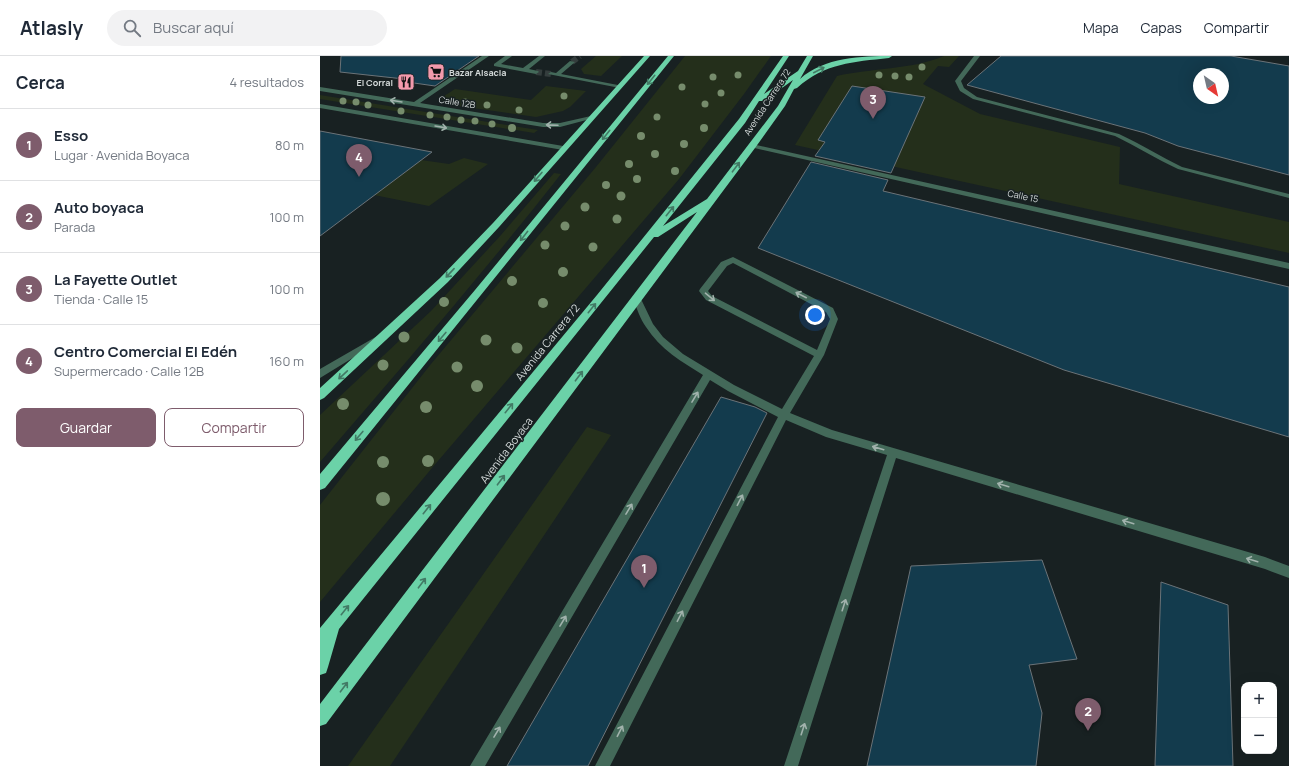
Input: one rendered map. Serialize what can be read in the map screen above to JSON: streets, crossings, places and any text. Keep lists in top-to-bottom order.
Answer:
{
  "streets": {
    "highway": ["Avenida Carrera 72", "Avenida Boyaca"],
    "street": ["Calle 12B", "Calle 15"]
  },
  "crossings": [
    ["Avenida Carrera 72", "Calle 15"],
    ["Avenida Carrera 72", "Avenida Boyaca"]
  ],
  "one_way": ["Avenida Boyaca"],
  "places": {
    "supermarket": ["Bazar Alsacia"],
    "restaurant": ["El Corral"]
  },
  "north": "bottom right",
  "page": {
    "header": "Atlasly",
    "search": "Buscar aquí",
    "nav": ["Mapa", "Capas", "Compartir"],
    "heading": ["Cerca", "4 resultados"],
    "pins": [
      "3",
      "4",
      "1",
      "2"
    ],
    "list": [
      {
        "mark": "1",
        "name": "Esso",
        "note": "Lugar · Avenida Boyaca",
        "value": "80 m"
      },
      {
        "mark": "2",
        "name": "Auto boyaca",
        "note": "Parada",
        "value": "100 m"
      },
      {
        "mark": "3",
        "name": "La Fayette Outlet",
        "note": "Tienda · Calle 15",
        "value": "100 m"
      },
      {
        "mark": "4",
        "name": "Centro Comercial El Edén",
        "note": "Supermercado · Calle 12B",
        "value": "160 m"
      }
    ],
    "buttons": ["Guardar", "Compartir"],
    "map_buttons": ["+", "−"]
  }
}
